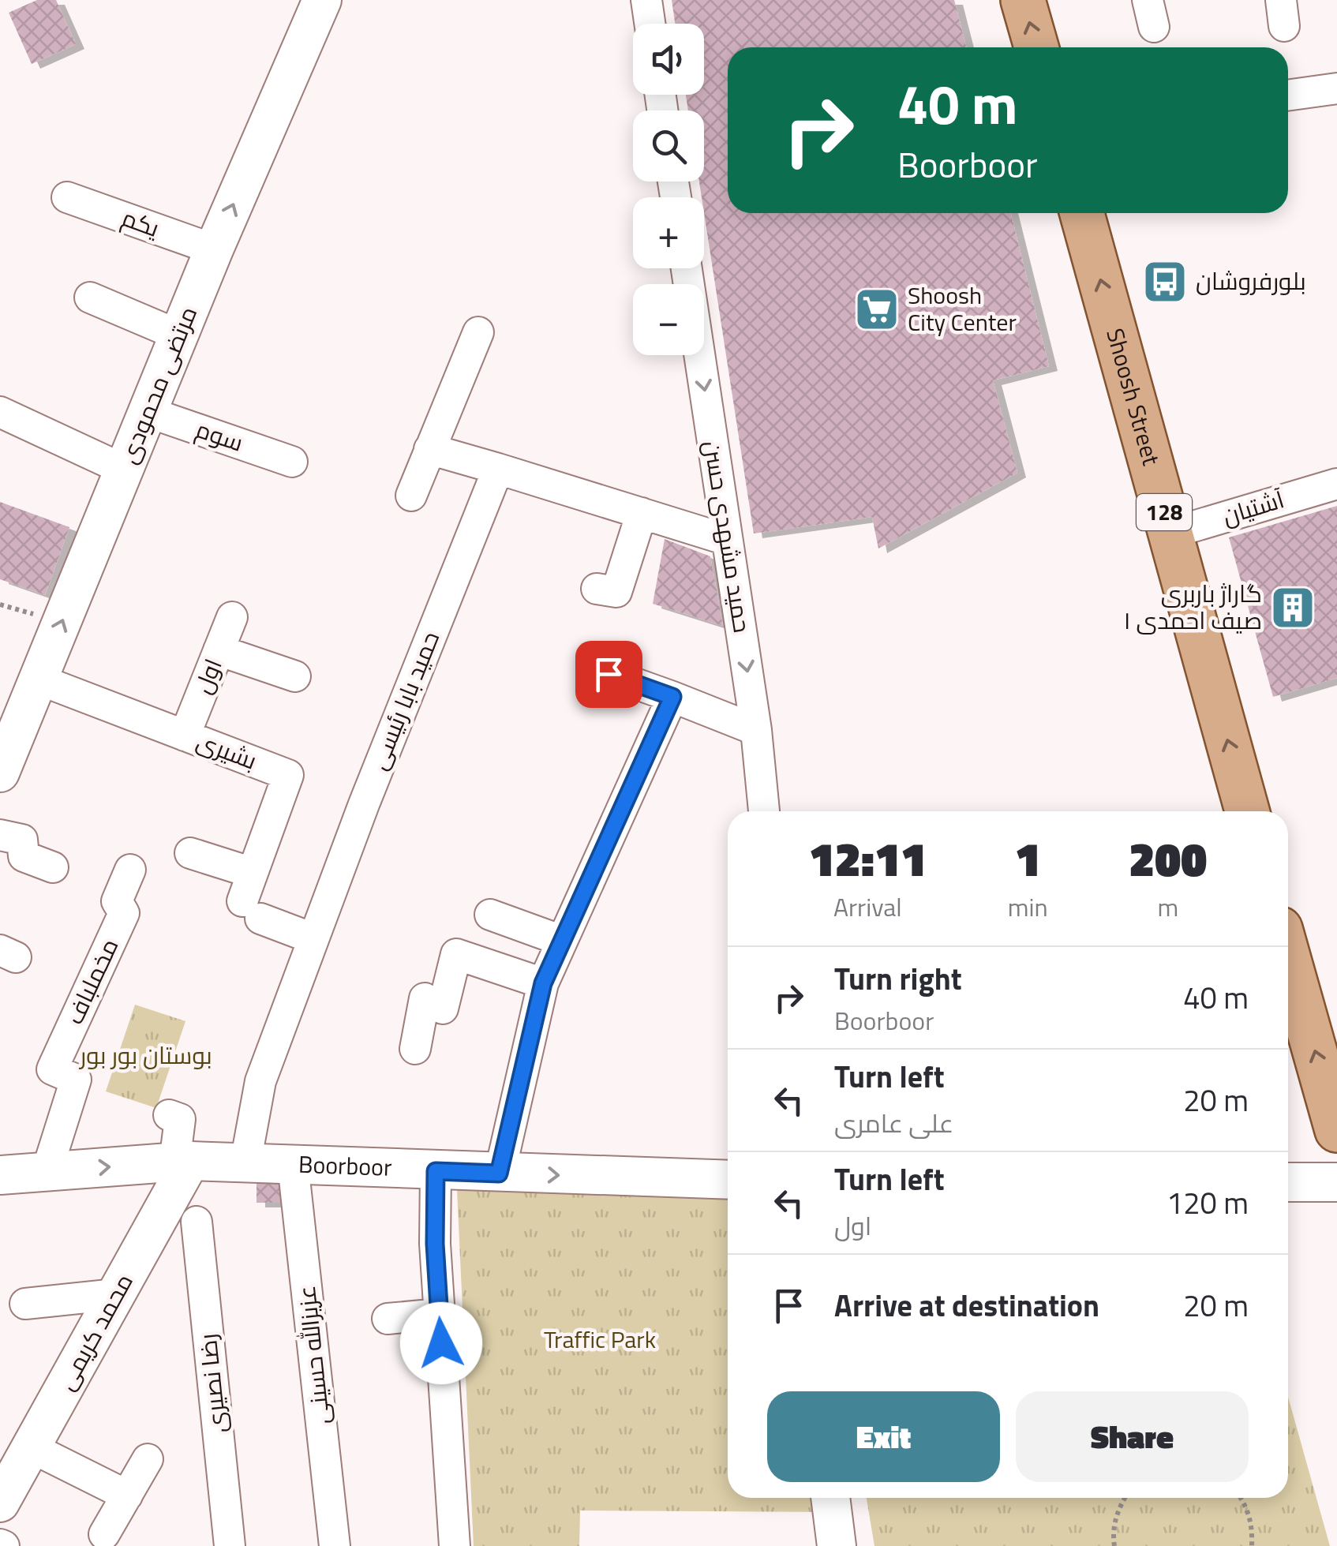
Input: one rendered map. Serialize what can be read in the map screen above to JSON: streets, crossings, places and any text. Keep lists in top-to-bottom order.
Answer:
{
  "streets": {
    "main road": ["Shoosh Street", "128"],
    "street": [
      "یکم",
      "مرتضی محمودی",
      "سوم",
      "آشتیان",
      "حمید مشهدی حسن",
      "اول",
      "حمید بابا رئیسی",
      "بشیری",
      "مخملباف",
      "Boorboor",
      "محمد کریمی",
      "عزیزالله حسینی",
      "رضا نصیری"
    ]
  },
  "crossings": [
    ["یکم", "مرتضی محمودی"],
    ["مرتضی محمودی", "سوم"],
    ["مرتضی محمودی", "بشیری"],
    ["Shoosh Street", "آشتیان"],
    ["اول", "بشیری"],
    ["حمید بابا رئیسی", "بشیری"],
    ["حمید بابا رئیسی", "Boorboor"],
    ["مخملباف", "Boorboor"],
    ["Boorboor", "محمد کریمی"],
    ["Boorboor", "عزیزالله حسینی"]
  ],
  "one_way": ["مرتضی محمودی", "Shoosh Street", "حمید مشهدی حسن"],
  "parks": ["بوستان بور بور", "Traffic Park"],
  "places": {
    "bus stop": ["بلورفروشان"],
    "supermarket": ["Shoosh City Center"],
    "building": ["گاراژ باربری صیف احمدی ۱"]
  },
  "page": {
    "map_buttons": ["+", "−"],
    "turn": ["40 m", "Boorboor"],
    "eta": [
      "12:11",
      "Arrival",
      "1",
      "min",
      "200",
      "m"
    ],
    "list": [
      {
        "name": "Turn right",
        "note": "Boorboor",
        "value": "40 m"
      },
      {
        "name": "Turn left",
        "note": "علی عامری",
        "value": "20 m"
      },
      {
        "name": "Turn left",
        "note": "اول",
        "value": "120 m"
      },
      {
        "name": "Arrive at destination",
        "value": "20 m"
      }
    ],
    "buttons": ["Exit", "Share"]
  }
}
